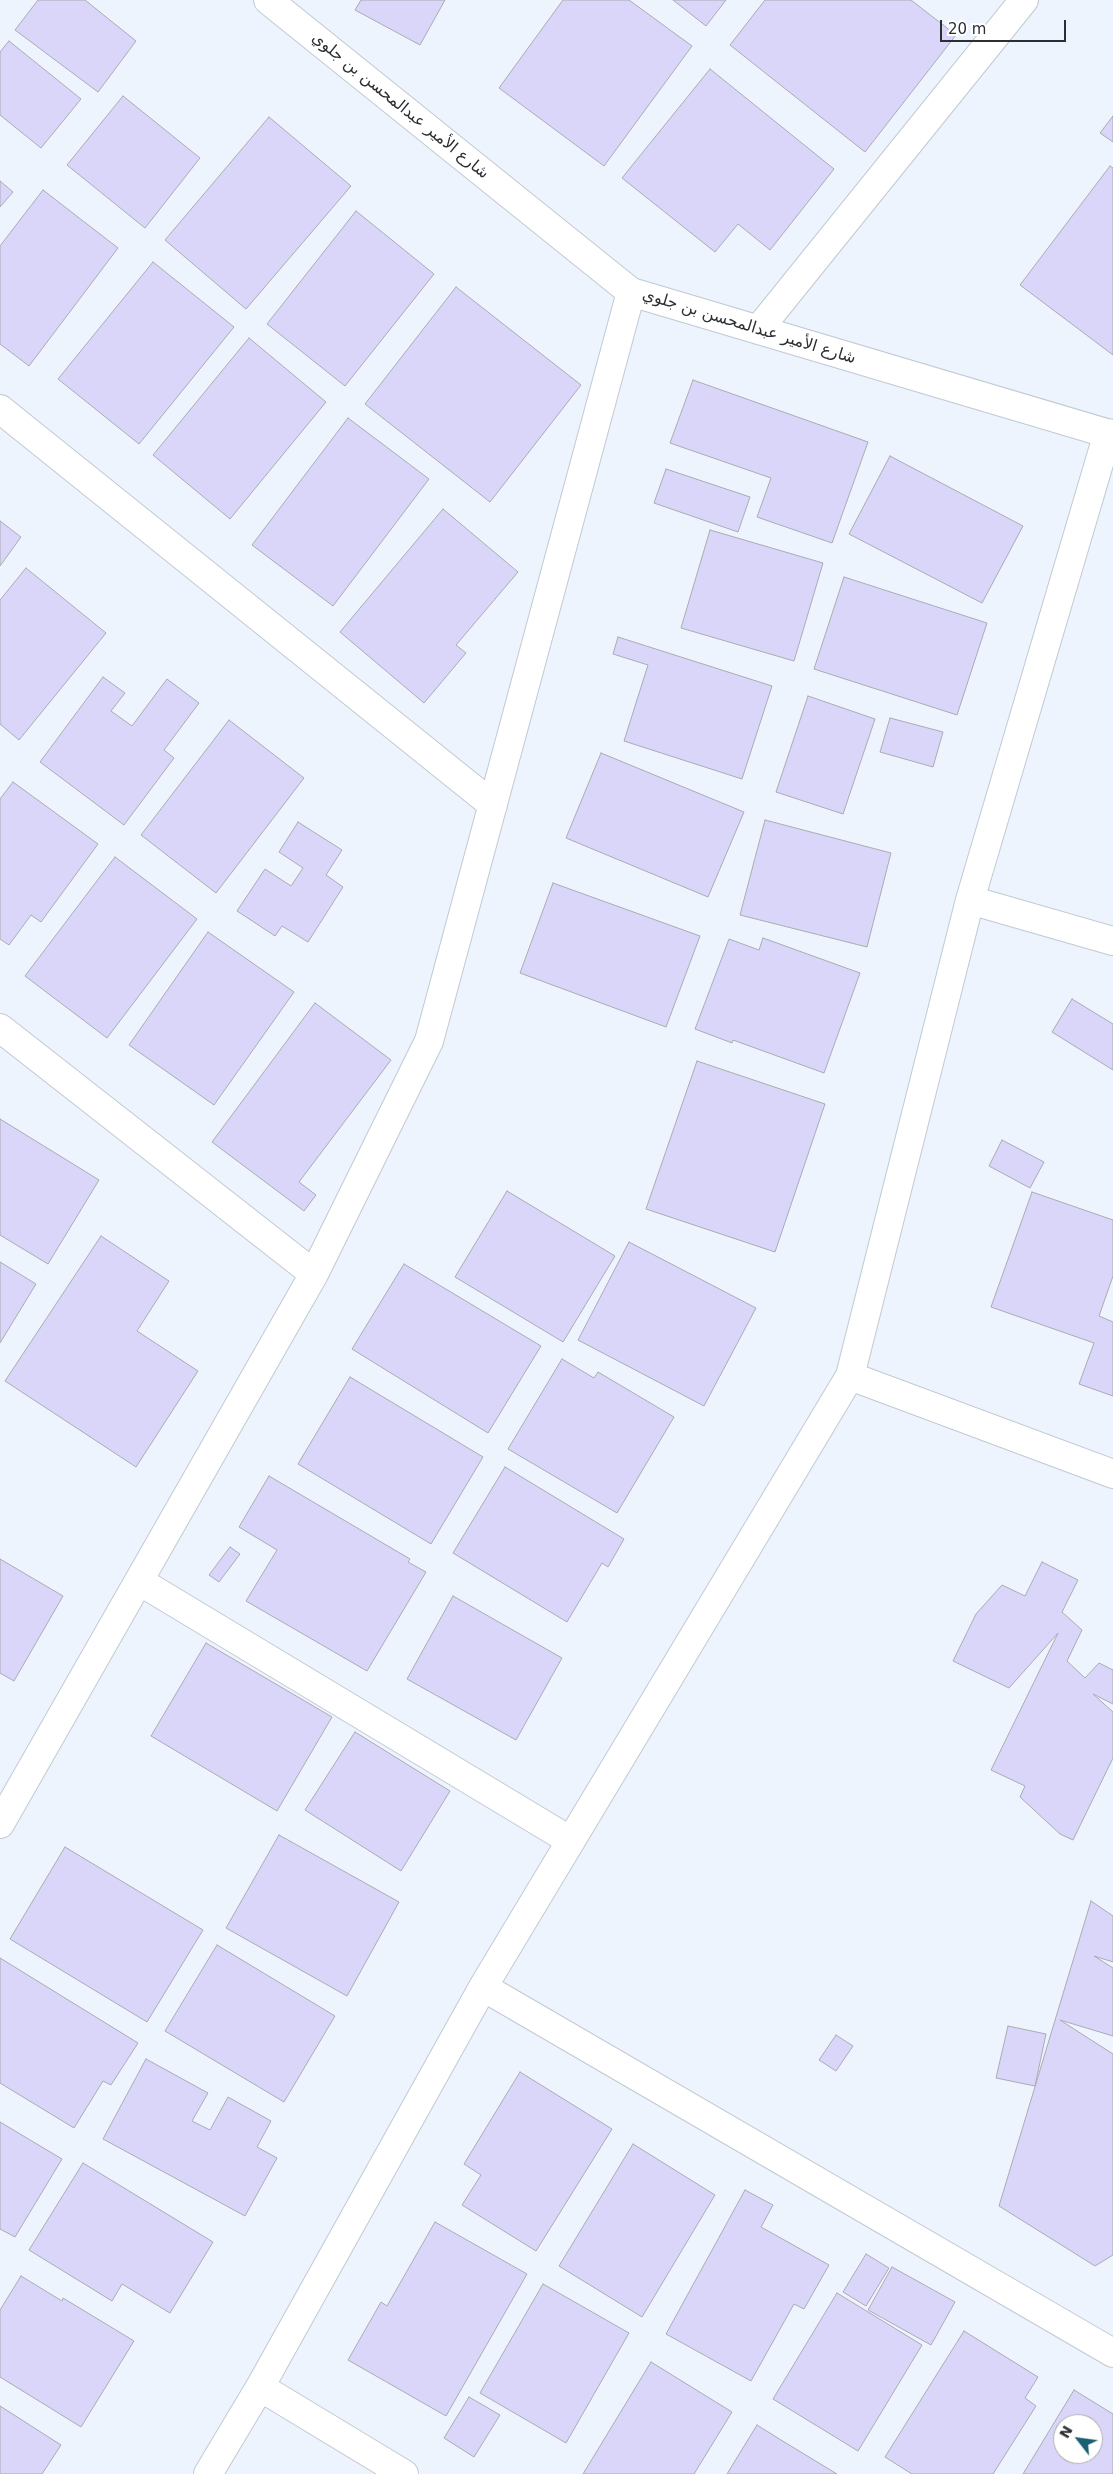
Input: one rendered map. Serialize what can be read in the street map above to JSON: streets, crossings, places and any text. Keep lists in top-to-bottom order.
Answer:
{
  "streets": {
    "street": ["شارع الأمير عبدالمحسن بن جلوي"]
  },
  "scale_bar": "20 m",
  "north": "top left"
}
